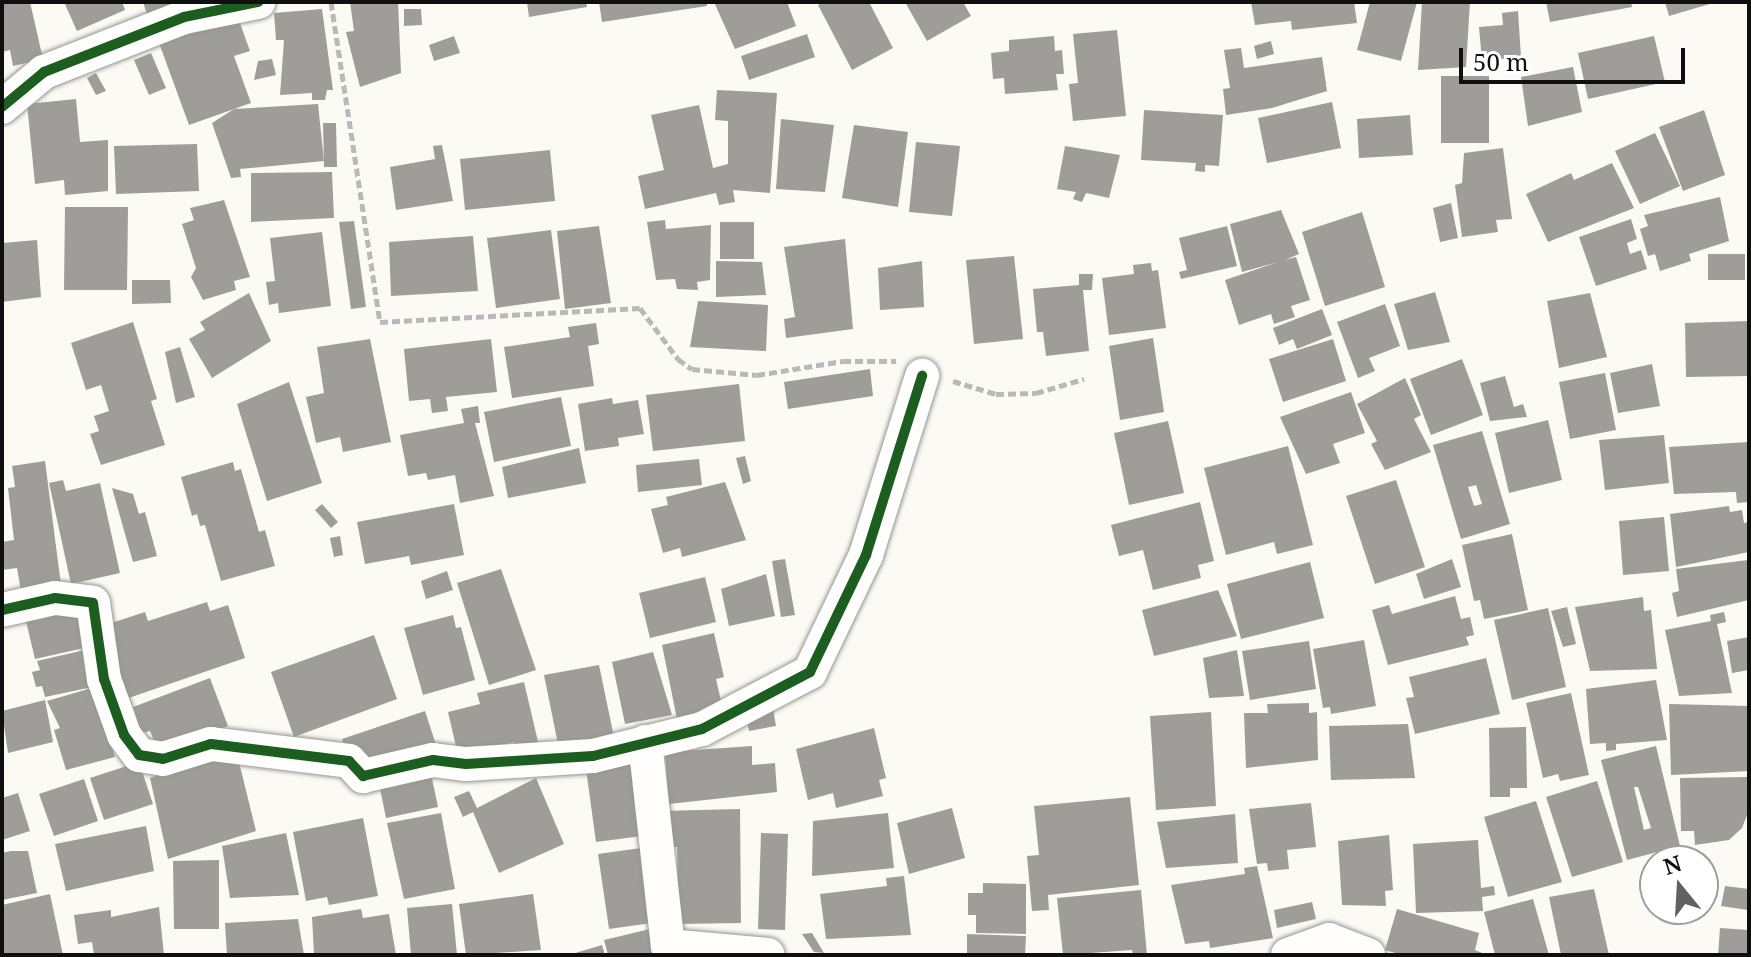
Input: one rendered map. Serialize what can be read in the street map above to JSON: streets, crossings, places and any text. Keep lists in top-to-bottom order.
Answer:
{
  "scale_bar": "50 m",
  "north": "top"
}
